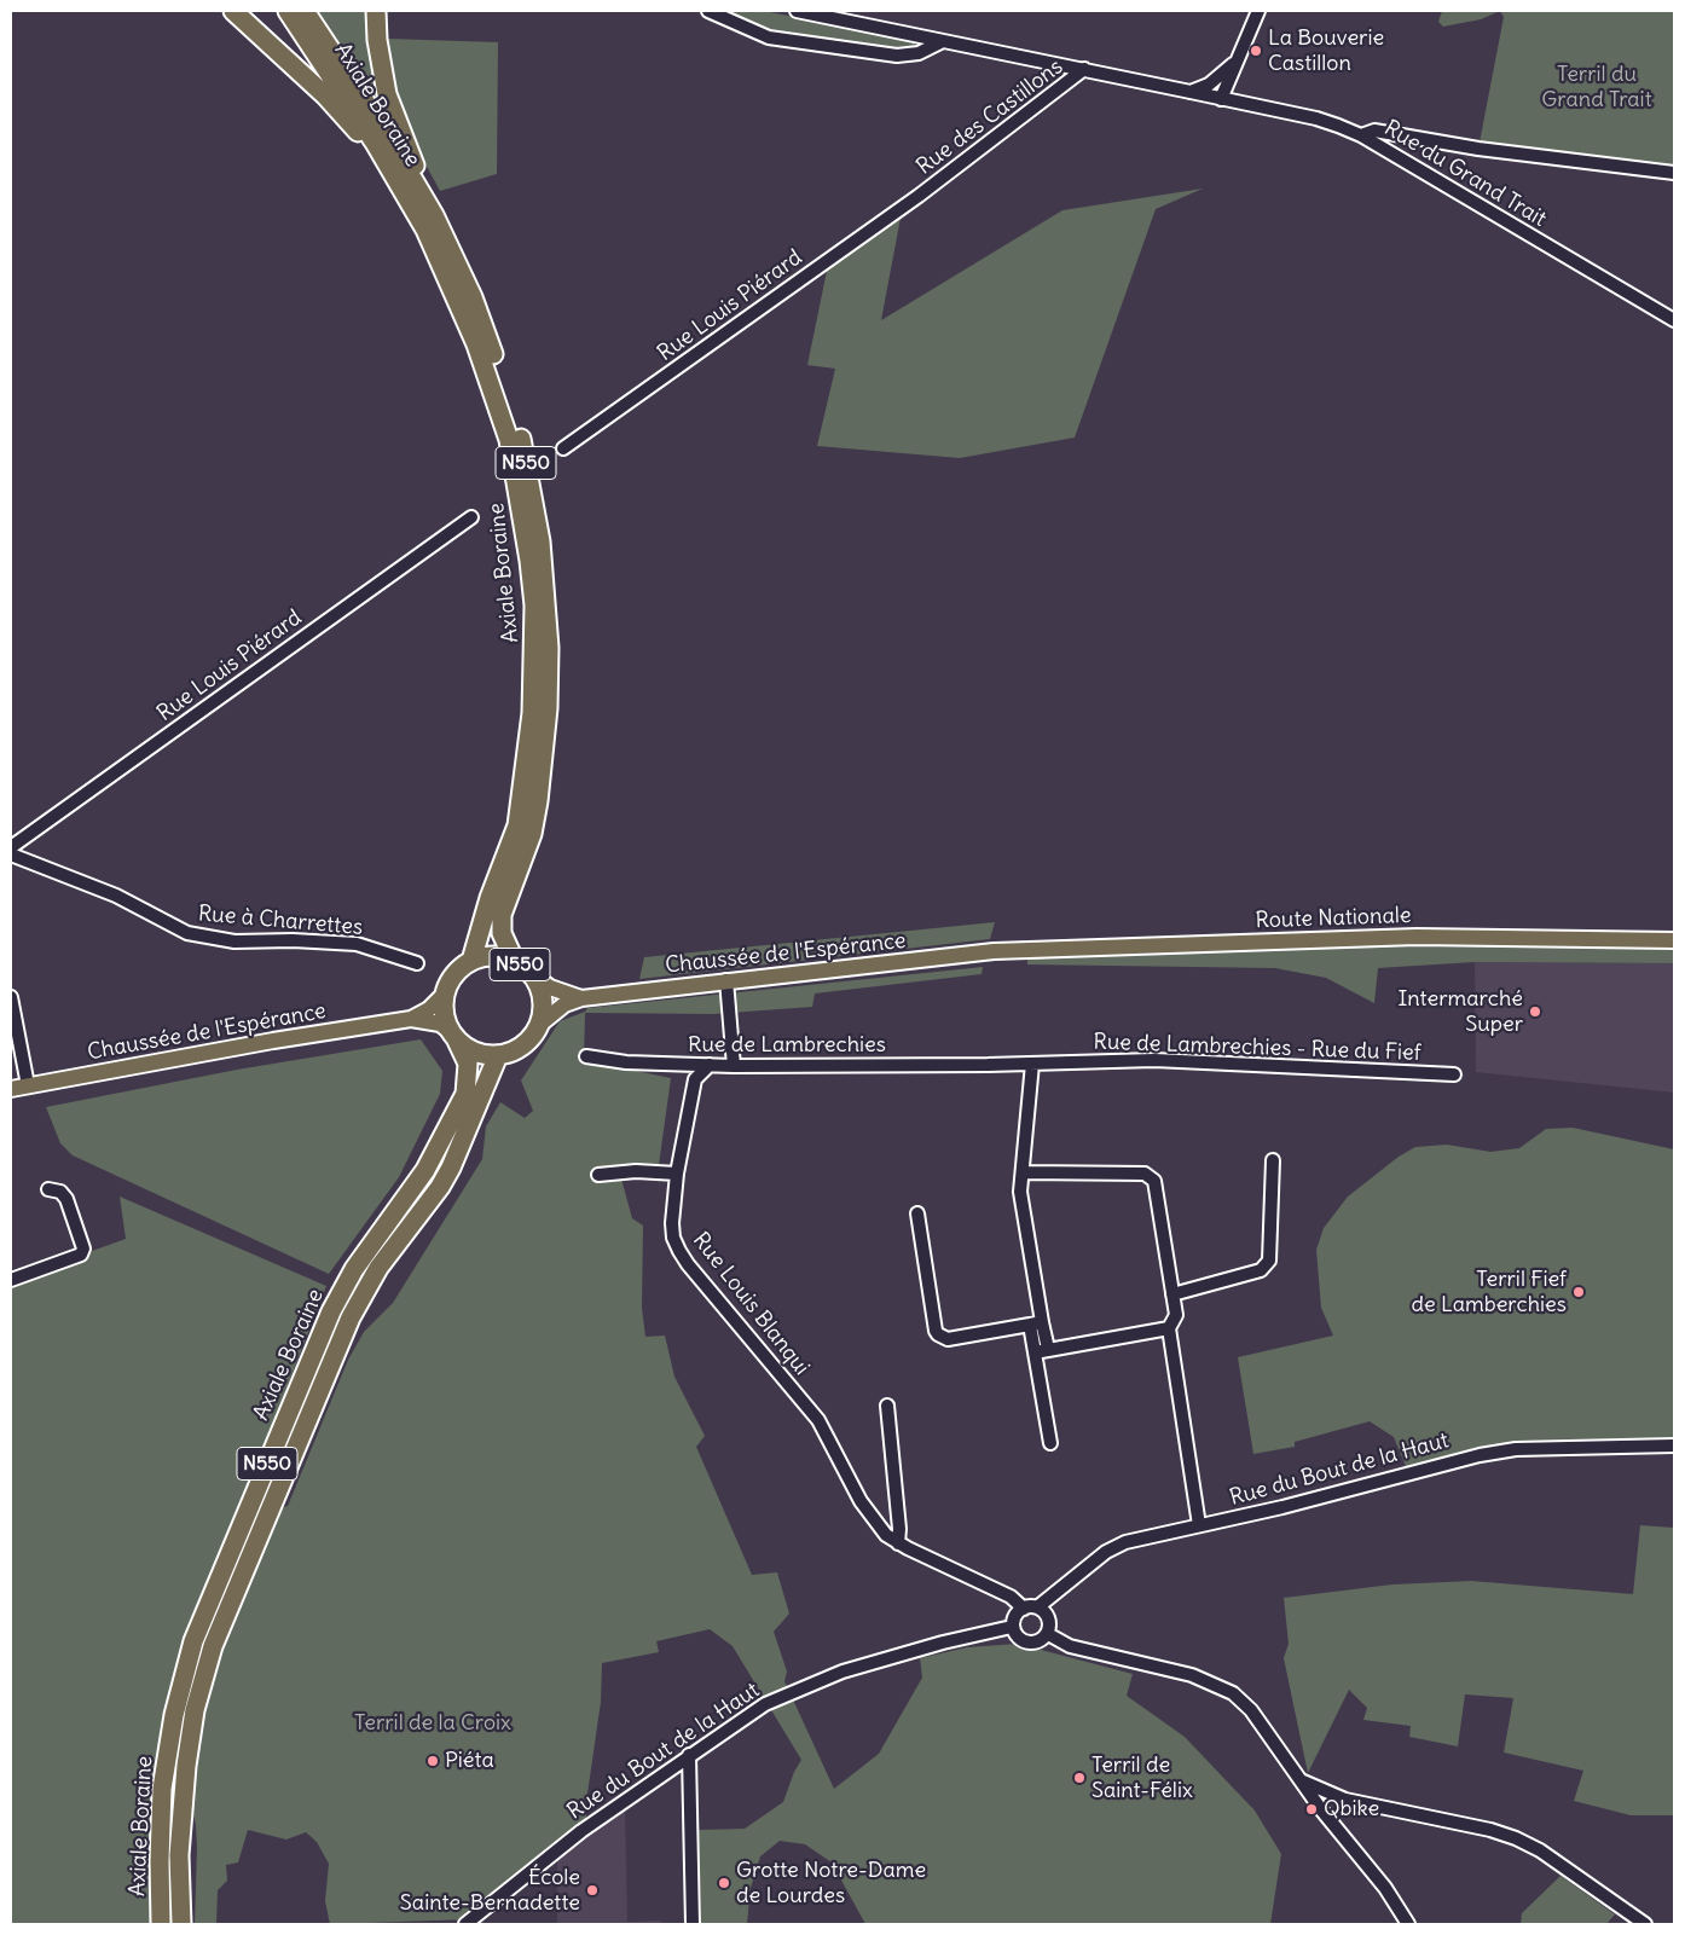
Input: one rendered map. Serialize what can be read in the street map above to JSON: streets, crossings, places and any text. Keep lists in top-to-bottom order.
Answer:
{
  "streets": {
    "highway": ["Axiale Boraine", "N550"],
    "main road": ["Route Nationale", "Chaussée de l'Espérance"],
    "street": [
      "Rue des Castillons",
      "Rue du Grand Trait",
      "Rue Louis Piérard",
      "Rue à Charrettes",
      "Rue de Lambrechies",
      "Rue de Lambrechies - Rue du Fief",
      "Rue Louis Blanqui",
      "Rue du Bout de la Haut"
    ]
  },
  "crossings": [
    ["Axiale Boraine", "N550"],
    ["Rue des Castillons", "Rue du Grand Trait"],
    ["Rue des Castillons", "Rue Louis Piérard"],
    ["Route Nationale", "Chaussée de l'Espérance"],
    ["Rue de Lambrechies", "Rue de Lambrechies - Rue du Fief"],
    ["Rue de Lambrechies", "Rue Louis Blanqui"],
    ["Rue Louis Blanqui", "Rue du Bout de la Haut"]
  ],
  "parks": ["Terril du Grand Trait", "Terril de la Croix"],
  "places": [
    "La Bouverie Castillon",
    "Intermarché Super",
    "Terril Fief de Lamberchies",
    "Piéta",
    "Terril de Saint-Félix",
    "Qbike",
    "Grotte Notre-Dame de Lourdes",
    "École Sainte-Bernadette"
  ]
}
